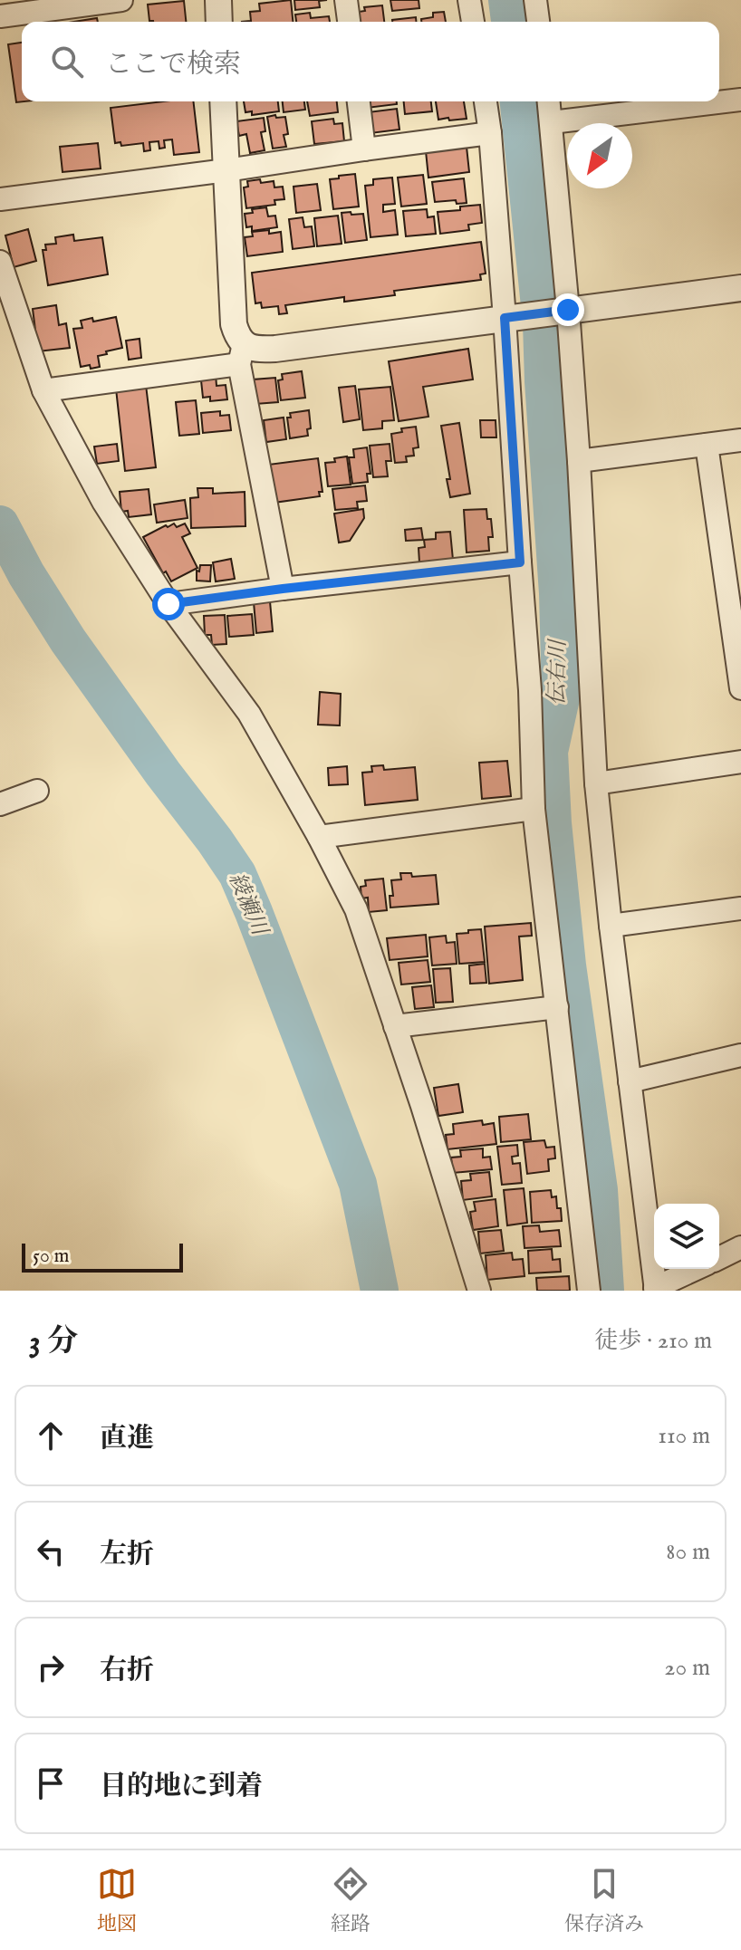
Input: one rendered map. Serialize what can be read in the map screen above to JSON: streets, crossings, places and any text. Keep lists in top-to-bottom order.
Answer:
{
  "water": ["伝右川", "綾瀬川"],
  "scale_bar": "50 m",
  "north": "bottom left",
  "page": {
    "search": "ここで検索",
    "scale": "50 m",
    "heading": ["3 分", "徒歩 · 210 m"],
    "list": [
      ["直進", "110 m"],
      ["左折", "80 m"],
      ["右折", "20 m"],
      "目的地に到着"
    ],
    "nav": ["地図", "経路", "保存済み"]
  }
}
